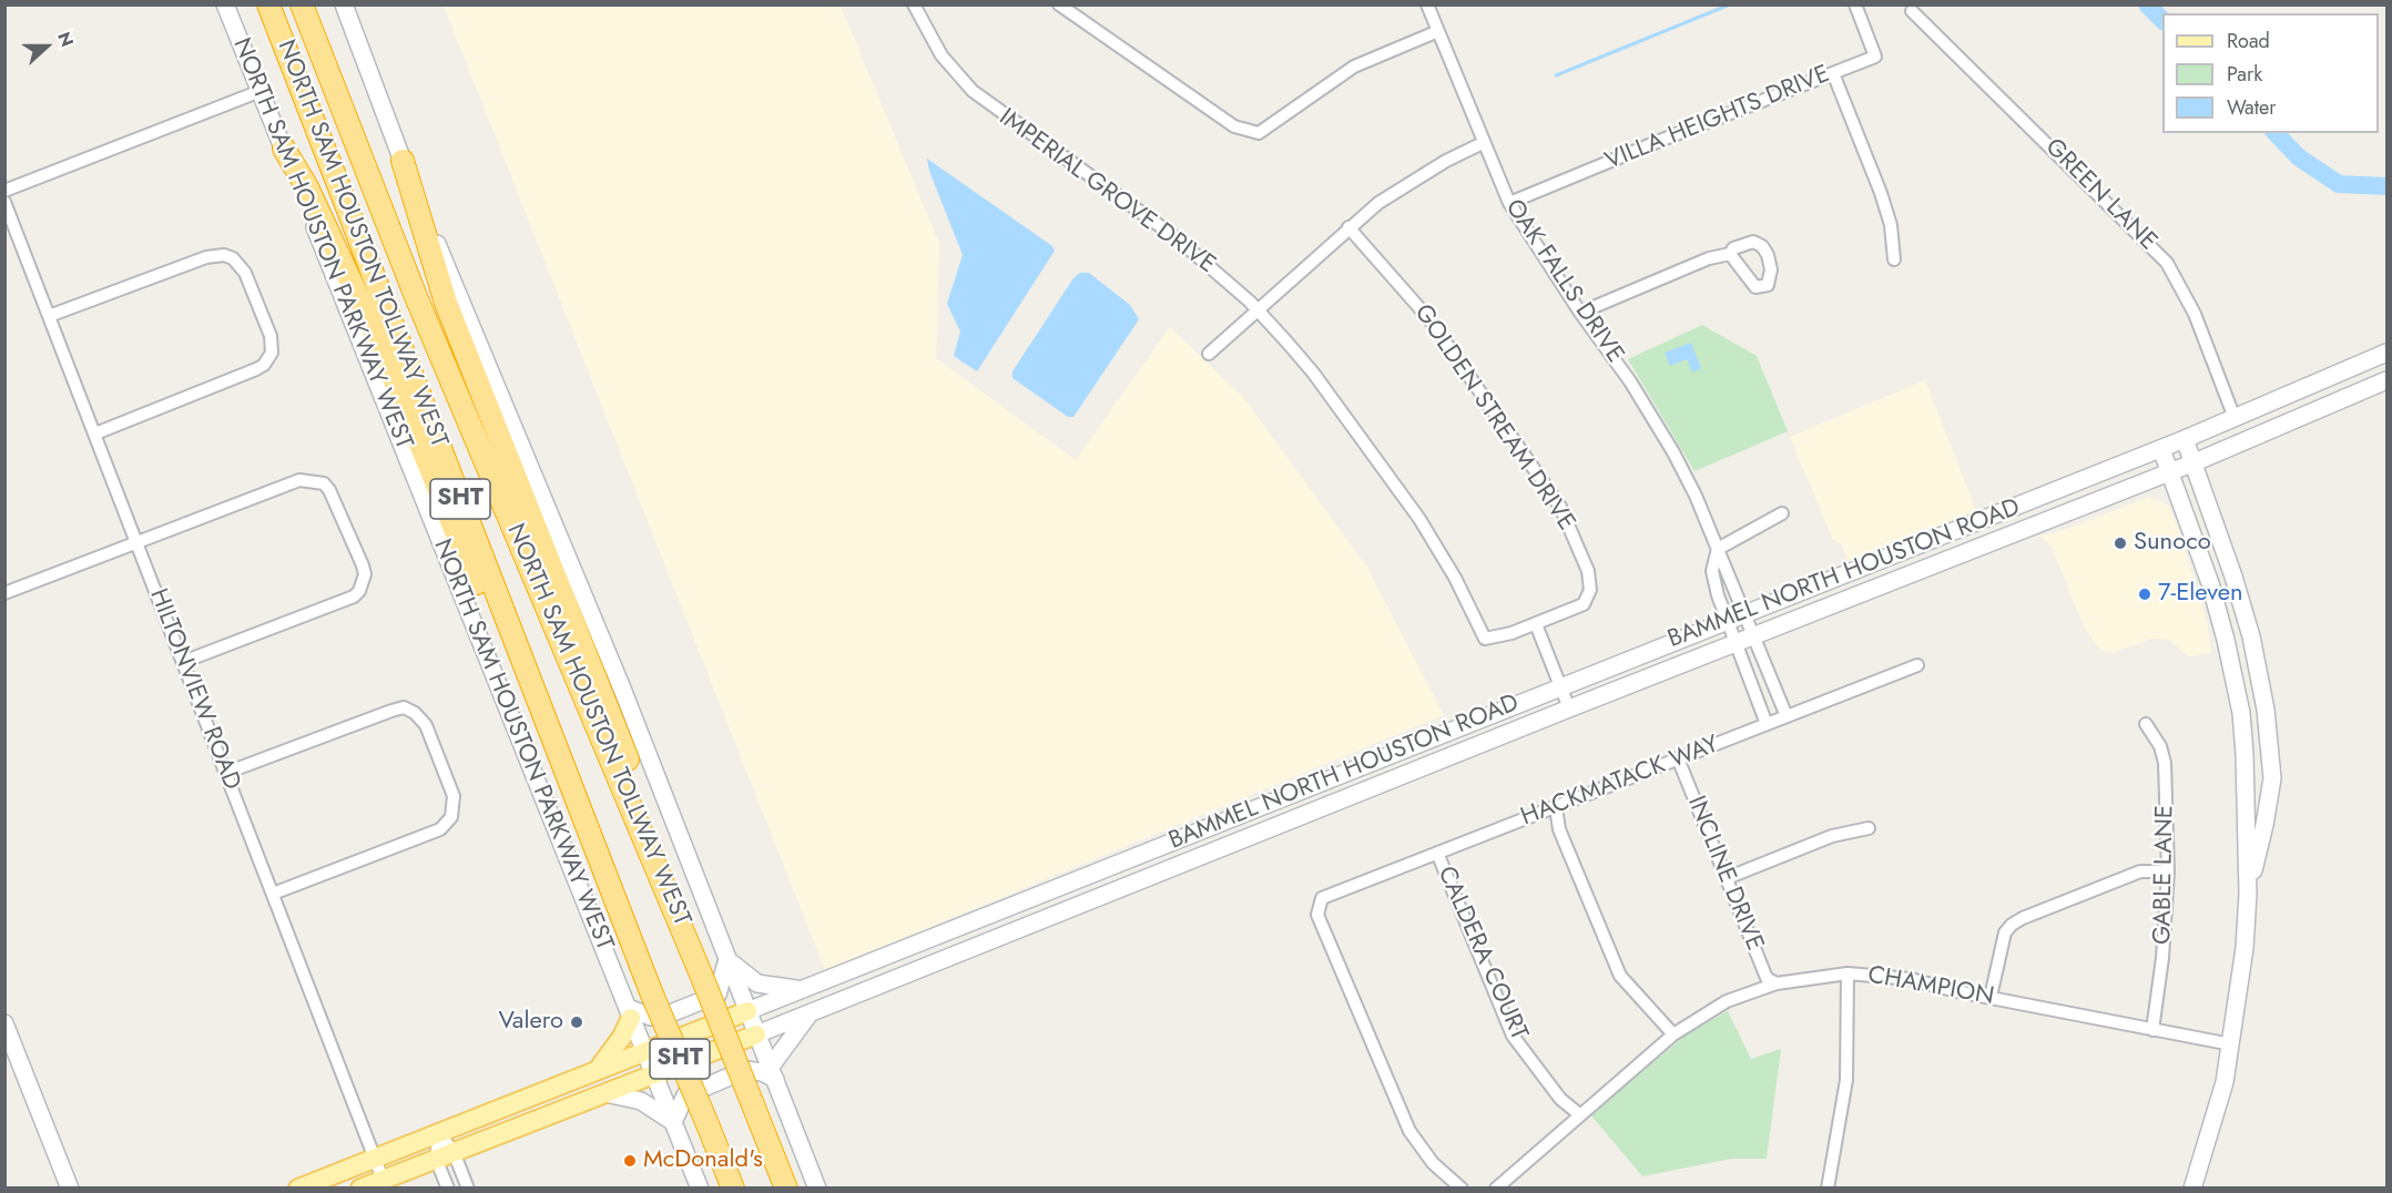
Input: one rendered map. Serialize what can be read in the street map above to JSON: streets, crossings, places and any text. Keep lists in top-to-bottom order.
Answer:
{
  "streets": {
    "highway": ["NORTH SAM HOUSTON TOLLWAY WEST", "SHT"],
    "main road": ["NORTH SAM HOUSTON PARKWAY WEST", "BAMMEL NORTH HOUSTON ROAD"],
    "street": [
      "VILLA HEIGHTS DRIVE",
      "IMPERIAL GROVE DRIVE",
      "GREEN LANE",
      "OAK FALLS DRIVE",
      "GOLDEN STREAM DRIVE",
      "HILTONVIEW ROAD",
      "HACKMATACK WAY",
      "INCLINE DRIVE",
      "GABLE LANE",
      "CALDERA COURT",
      "CHAMPION"
    ]
  },
  "crossings": [
    ["VILLA HEIGHTS DRIVE", "OAK FALLS DRIVE"],
    ["IMPERIAL GROVE DRIVE", "GOLDEN STREAM DRIVE"],
    ["GREEN LANE", "BAMMEL NORTH HOUSTON ROAD"],
    ["NORTH SAM HOUSTON PARKWAY WEST", "BAMMEL NORTH HOUSTON ROAD"],
    ["OAK FALLS DRIVE", "BAMMEL NORTH HOUSTON ROAD"],
    ["OAK FALLS DRIVE", "HACKMATACK WAY"],
    ["BAMMEL NORTH HOUSTON ROAD", "HILTONVIEW ROAD"],
    ["HACKMATACK WAY", "INCLINE DRIVE"],
    ["HACKMATACK WAY", "CALDERA COURT"],
    ["INCLINE DRIVE", "CHAMPION"],
    ["GABLE LANE", "CHAMPION"],
    ["CALDERA COURT", "CHAMPION"]
  ],
  "places": [
    "Sunoco",
    "7-Eleven",
    "Valero",
    "McDonald's"
  ],
  "legend": ["Road", "Park", "Water"],
  "north": "right"
}
